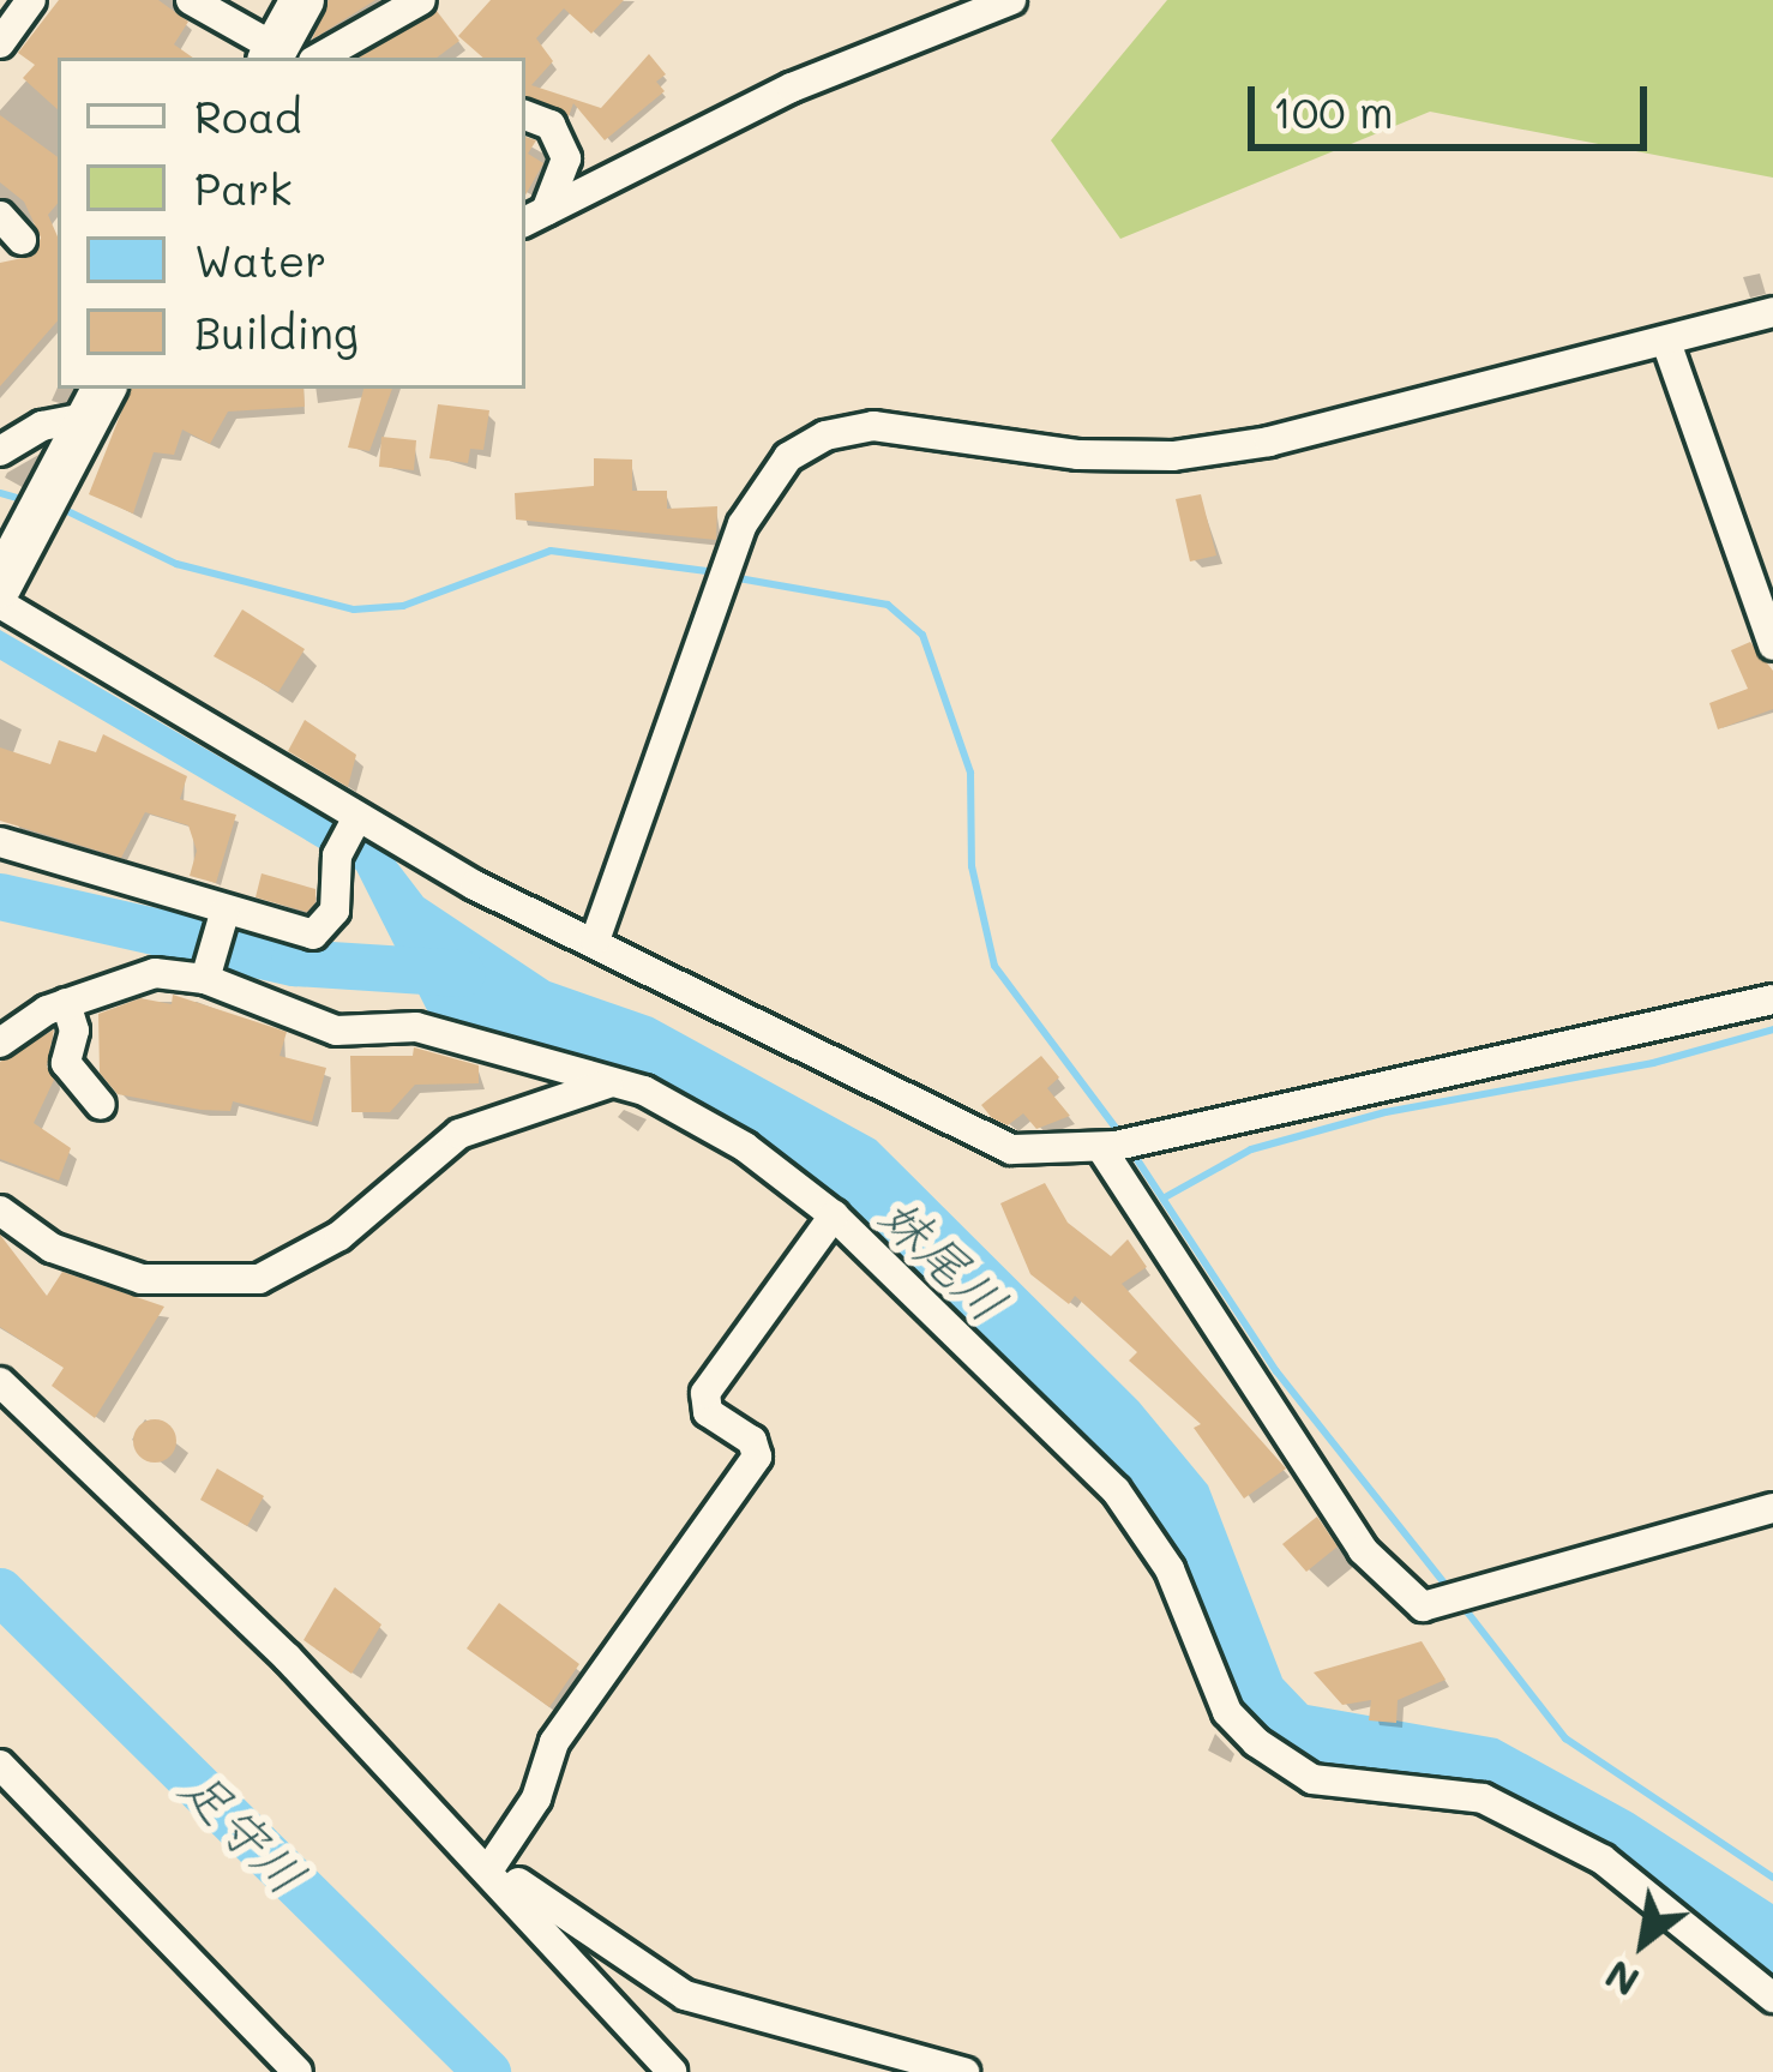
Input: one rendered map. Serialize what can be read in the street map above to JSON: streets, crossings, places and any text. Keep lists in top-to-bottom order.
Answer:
{
  "water": ["妹尾川", "足守川"],
  "legend": [
    "Road",
    "Park",
    "Water",
    "Building"
  ],
  "scale_bar": "100 m",
  "north": "bottom left"
}
